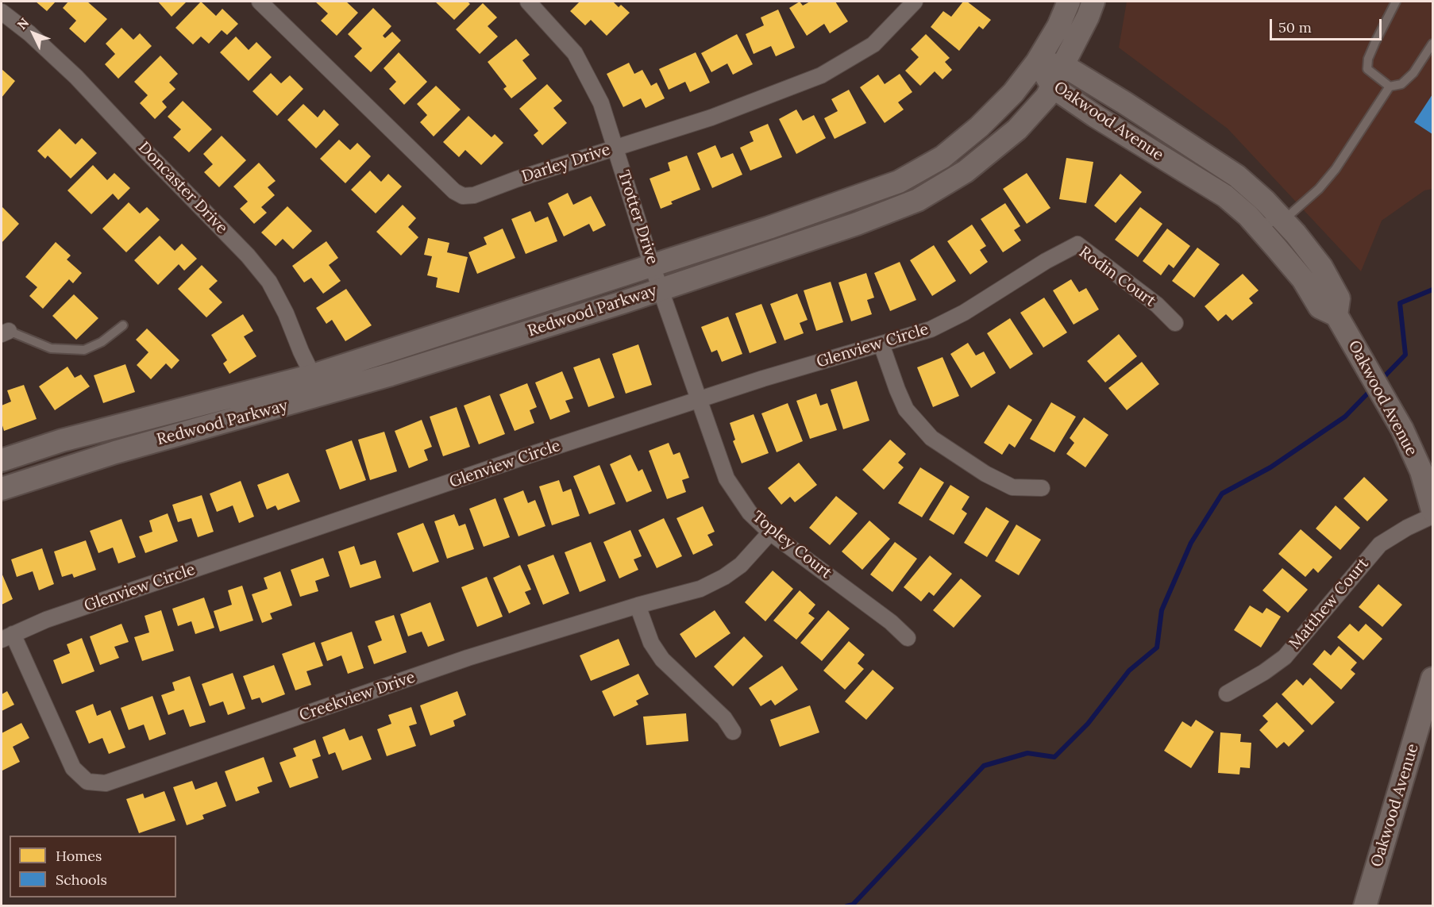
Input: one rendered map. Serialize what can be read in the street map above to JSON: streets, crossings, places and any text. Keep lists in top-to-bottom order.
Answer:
{
  "streets": {
    "main road": ["Oakwood Avenue", "Redwood Parkway"],
    "street": [
      "Darley Drive",
      "Doncaster Drive",
      "Trotter Drive",
      "Rodin Court",
      "Glenview Circle",
      "Topley Court",
      "Matthew Court",
      "Creekview Drive"
    ]
  },
  "crossings": [
    ["Oakwood Avenue", "Redwood Parkway"],
    ["Darley Drive", "Trotter Drive"],
    ["Doncaster Drive", "Redwood Parkway"],
    ["Trotter Drive", "Redwood Parkway"],
    ["Trotter Drive", "Glenview Circle"],
    ["Trotter Drive", "Topley Court"],
    ["Rodin Court", "Glenview Circle"],
    ["Glenview Circle", "Topley Court"],
    ["Glenview Circle", "Creekview Drive"],
    ["Topley Court", "Creekview Drive"]
  ],
  "legend": ["Homes", "Schools"],
  "scale_bar": "50 m",
  "north": "top left"
}
